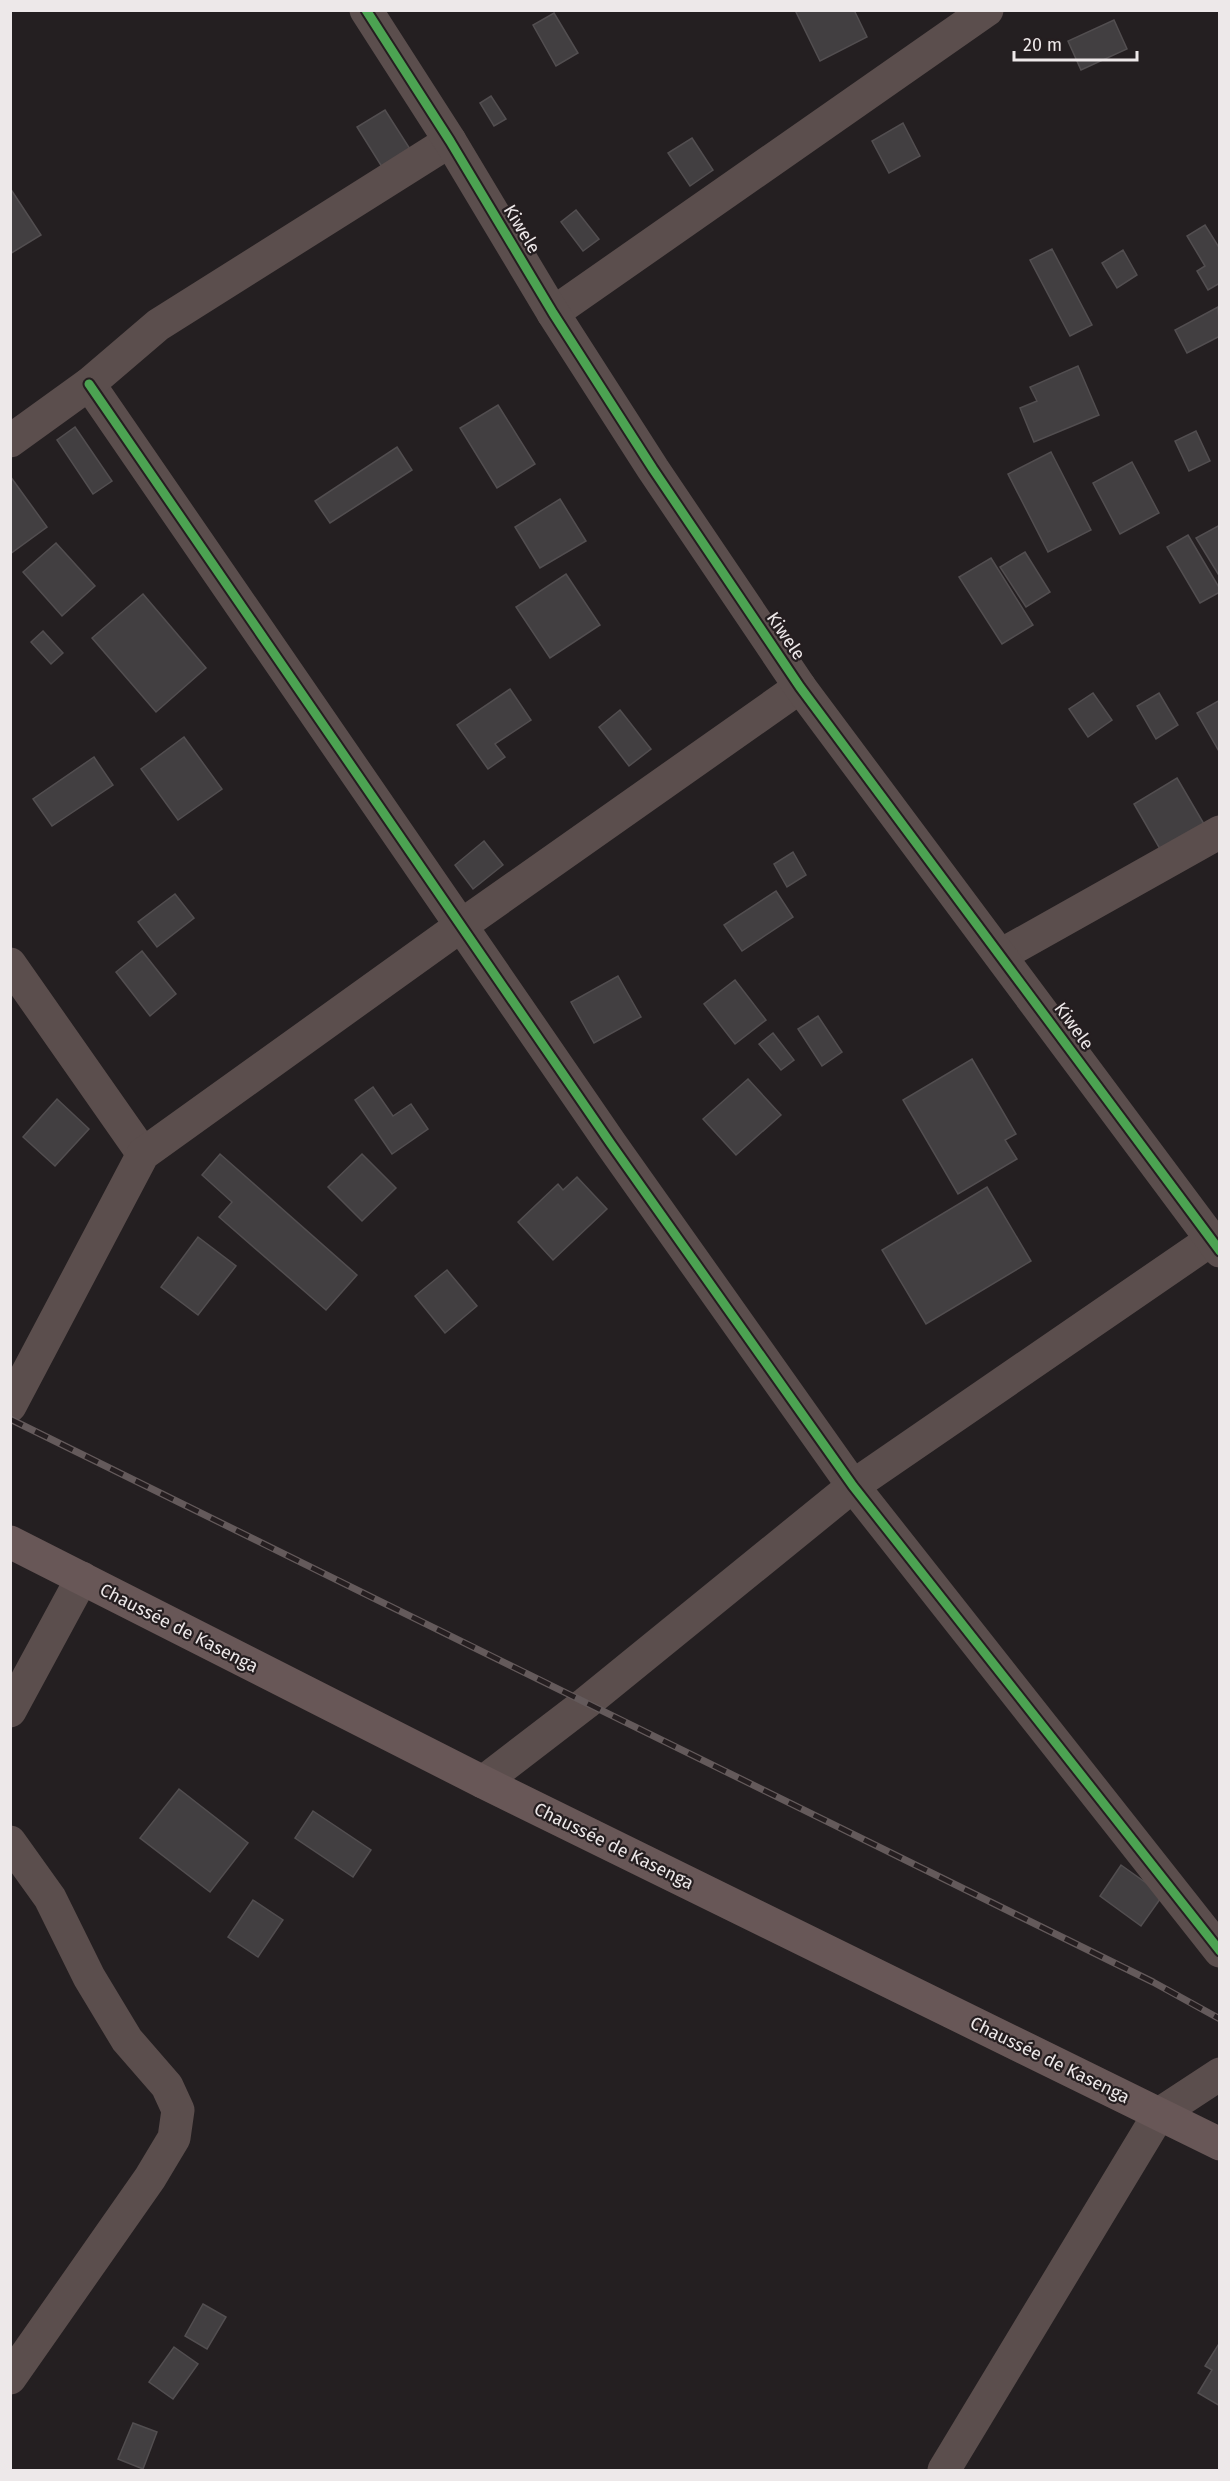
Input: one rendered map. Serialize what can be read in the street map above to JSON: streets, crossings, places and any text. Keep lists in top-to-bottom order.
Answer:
{
  "streets": {
    "main road": ["Chaussée de Kasenga"],
    "street": ["Kiwele"]
  },
  "scale_bar": "20 m"
}
